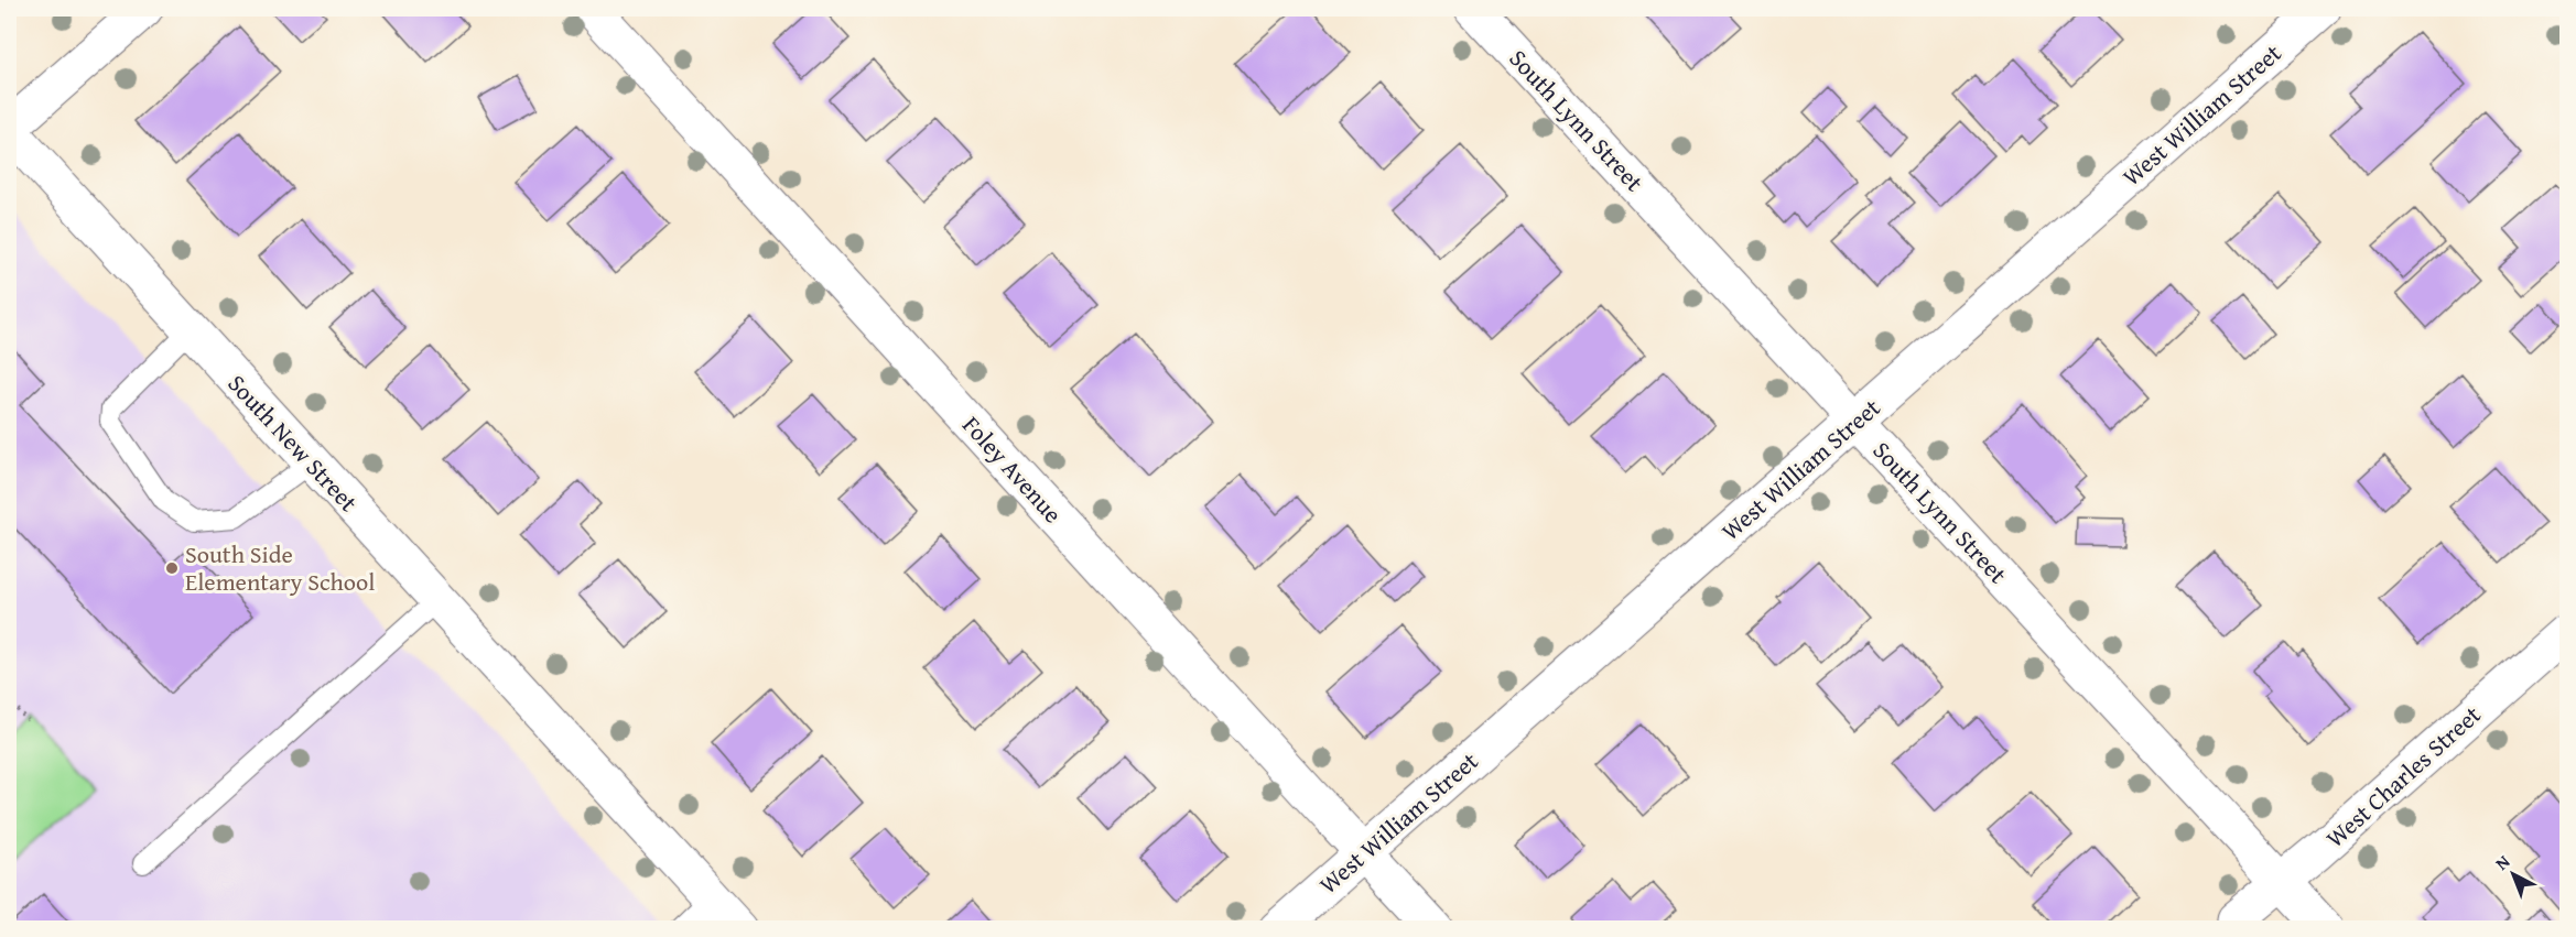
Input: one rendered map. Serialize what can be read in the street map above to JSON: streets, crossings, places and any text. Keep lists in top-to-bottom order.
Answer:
{
  "streets": {
    "street": [
      "West William Street",
      "South Lynn Street",
      "South New Street",
      "Foley Avenue",
      "West Charles Street"
    ]
  },
  "crossings": [
    ["West William Street", "South Lynn Street"],
    ["West William Street", "Foley Avenue"],
    ["South Lynn Street", "West Charles Street"]
  ],
  "places": ["South Side Elementary School"],
  "north": "top left"
}
